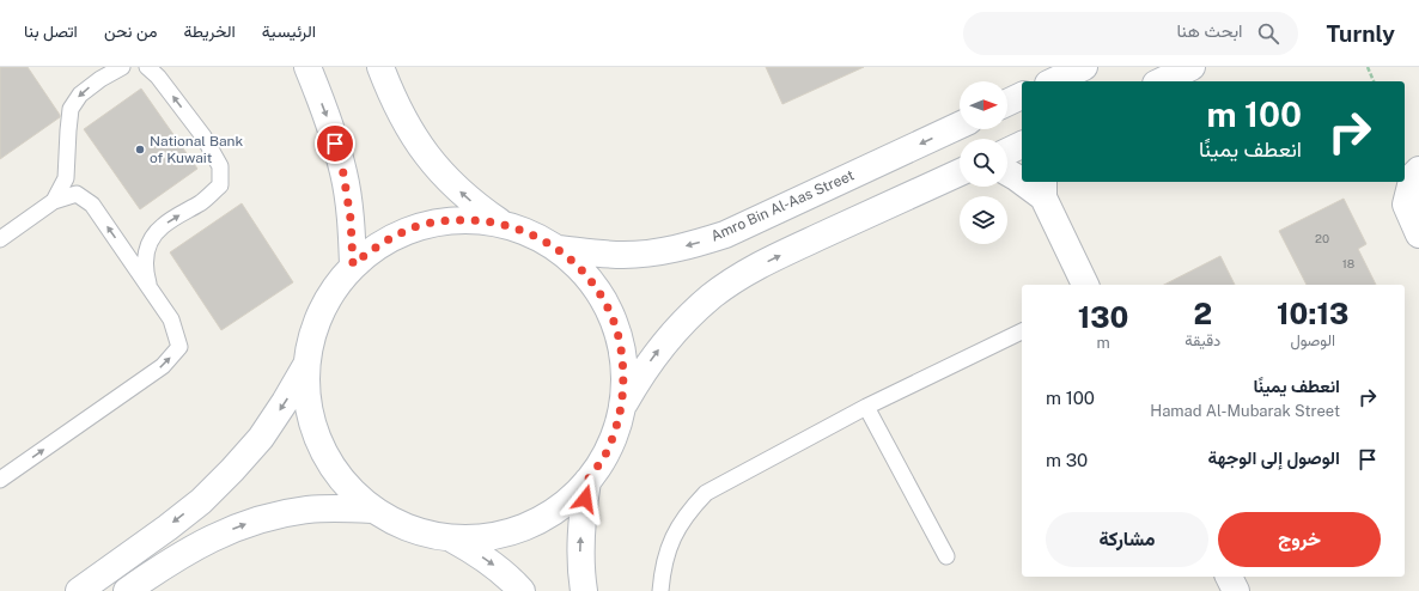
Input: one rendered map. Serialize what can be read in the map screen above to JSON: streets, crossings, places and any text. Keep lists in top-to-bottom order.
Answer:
{
  "streets": {
    "main road": ["Amro Bin Al-Aas Street"]
  },
  "places": ["National Bank of Kuwait"],
  "house_numbers": ["20", "18"],
  "north": "right",
  "page": {
    "header": "Turnly",
    "search": "ابحث هنا",
    "nav": [
      "الرئيسية",
      "الخريطة",
      "من نحن",
      "اتصل بنا"
    ],
    "turn": ["100 m", "انعطف يمينًا"],
    "eta": [
      "10:13",
      "الوصول",
      "2",
      "دقيقة",
      "130",
      "m"
    ],
    "list": [
      {
        "name": "انعطف يمينًا",
        "note": "Hamad Al-Mubarak Street",
        "value": "100 m"
      },
      {
        "name": "الوصول إلى الوجهة",
        "value": "30 m"
      }
    ],
    "buttons": ["خروج", "مشاركة"]
  }
}
